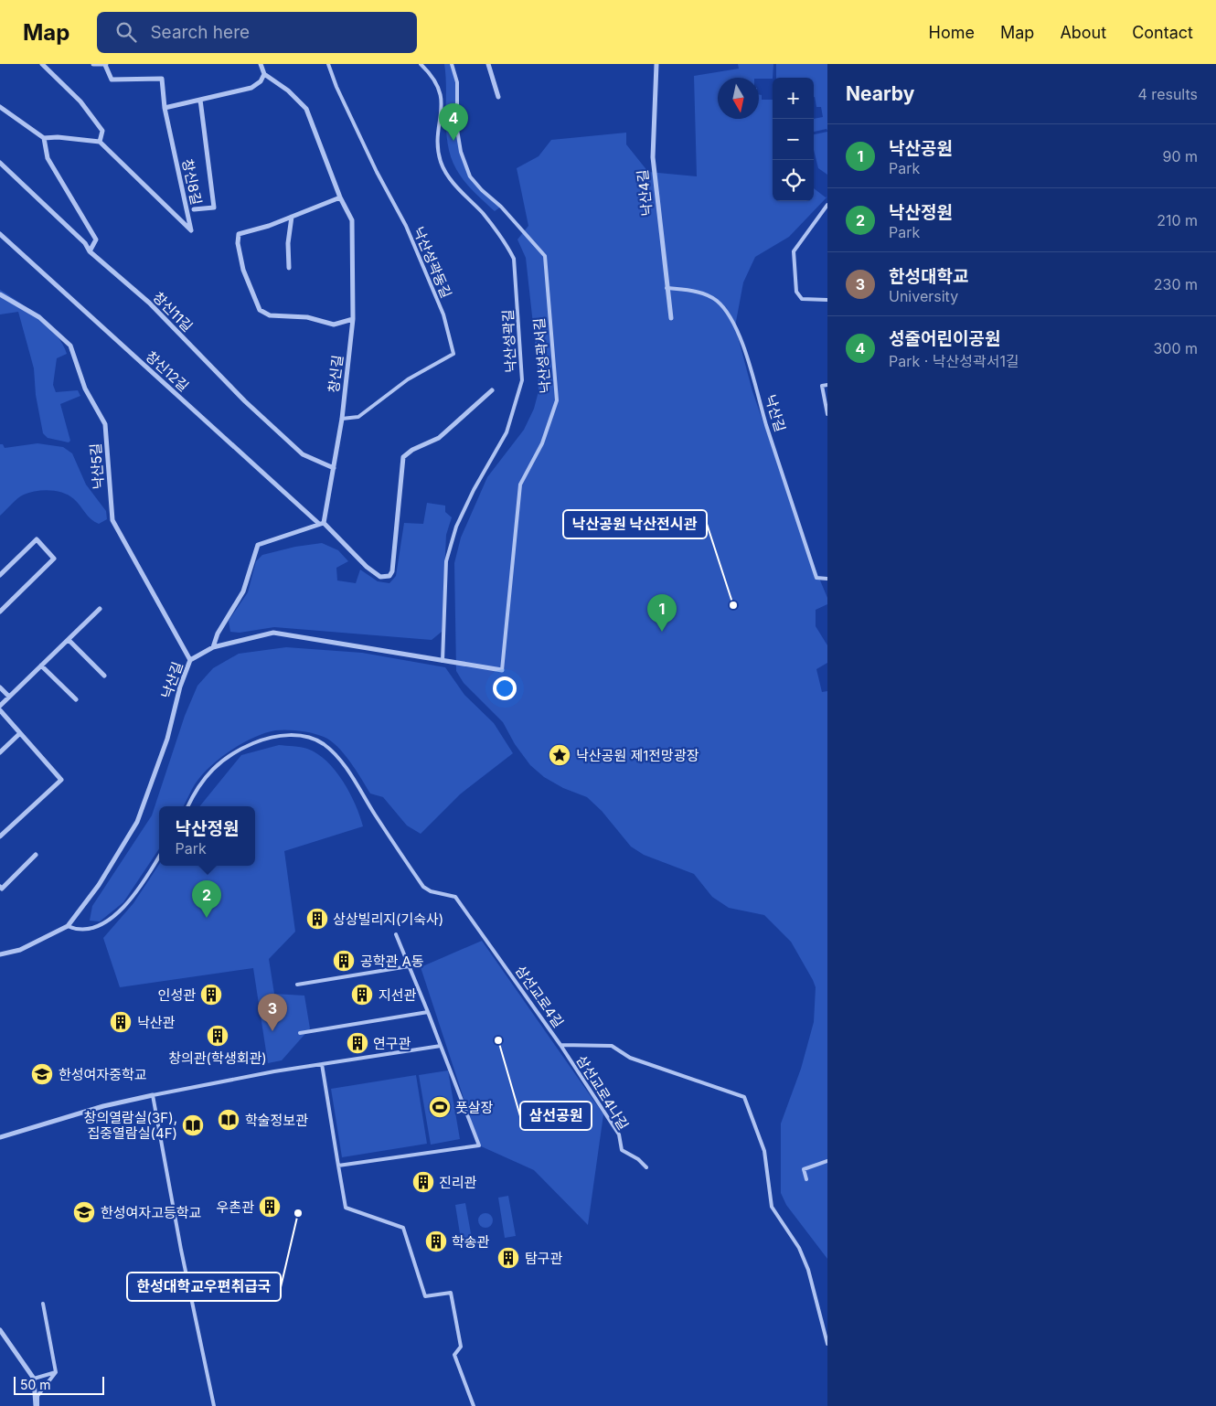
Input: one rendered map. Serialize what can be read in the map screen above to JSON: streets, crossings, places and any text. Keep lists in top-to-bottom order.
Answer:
{
  "streets": {
    "street": [
      "창신8길",
      "낙산4길",
      "창신11길",
      "창신12길",
      "창신길",
      "낙산길",
      "낙산5길"
    ],
    "lane": [
      "낙산성곽동길",
      "낙산성곽길",
      "낙산성곽서길",
      "삼선교로4길",
      "삼선교로4나길"
    ]
  },
  "crossings": [
    ["낙산4길", "낙산길"],
    ["낙산성곽동길", "창신길"],
    ["창신11길", "창신길"],
    ["낙산성곽길", "낙산길"],
    ["낙산성곽서길", "낙산길"],
    ["창신12길", "창신길"],
    ["낙산길", "낙산5길"],
    ["삼선교로4길", "삼선교로4나길"]
  ],
  "places": {
    "other": ["낙산공원 낙산전시관", "삼선공원", "한성대학교우편취급국"],
    "place": ["낙산공원 제1전망광장"],
    "building": [
      "상상빌리지(기숙사)",
      "공학관 A동",
      "인성관",
      "지선관",
      "낙산관",
      "창의관(학생회관)",
      "연구관",
      "진리관",
      "우촌관",
      "학송관",
      "탐구관"
    ],
    "school or university": ["한성여자중학교", "한성여자고등학교"],
    "sports": ["풋살장"],
    "library": ["학술정보관", "창의열람실(3F), 집중열람실(4F)"]
  },
  "scale_bar": "50 m",
  "north": "bottom",
  "page": {
    "header": "Map",
    "search": "Search here",
    "nav": [
      "Home",
      "Map",
      "About",
      "Contact"
    ],
    "heading": ["Nearby", "4 results"],
    "map_buttons": ["+", "−"],
    "pins": [
      "4",
      "1",
      "2",
      "3"
    ],
    "list": [
      {
        "mark": "1",
        "name": "낙산공원",
        "note": "Park",
        "value": "90 m"
      },
      {
        "mark": "2",
        "name": "낙산정원",
        "note": "Park",
        "value": "210 m"
      },
      {
        "mark": "3",
        "name": "한성대학교",
        "note": "University",
        "value": "230 m"
      },
      {
        "mark": "4",
        "name": "성줄어린이공원",
        "note": "Park · 낙산성곽서1길",
        "value": "300 m"
      }
    ],
    "popup": ["낙산정원", "Park"],
    "scale": "50 m"
  }
}
